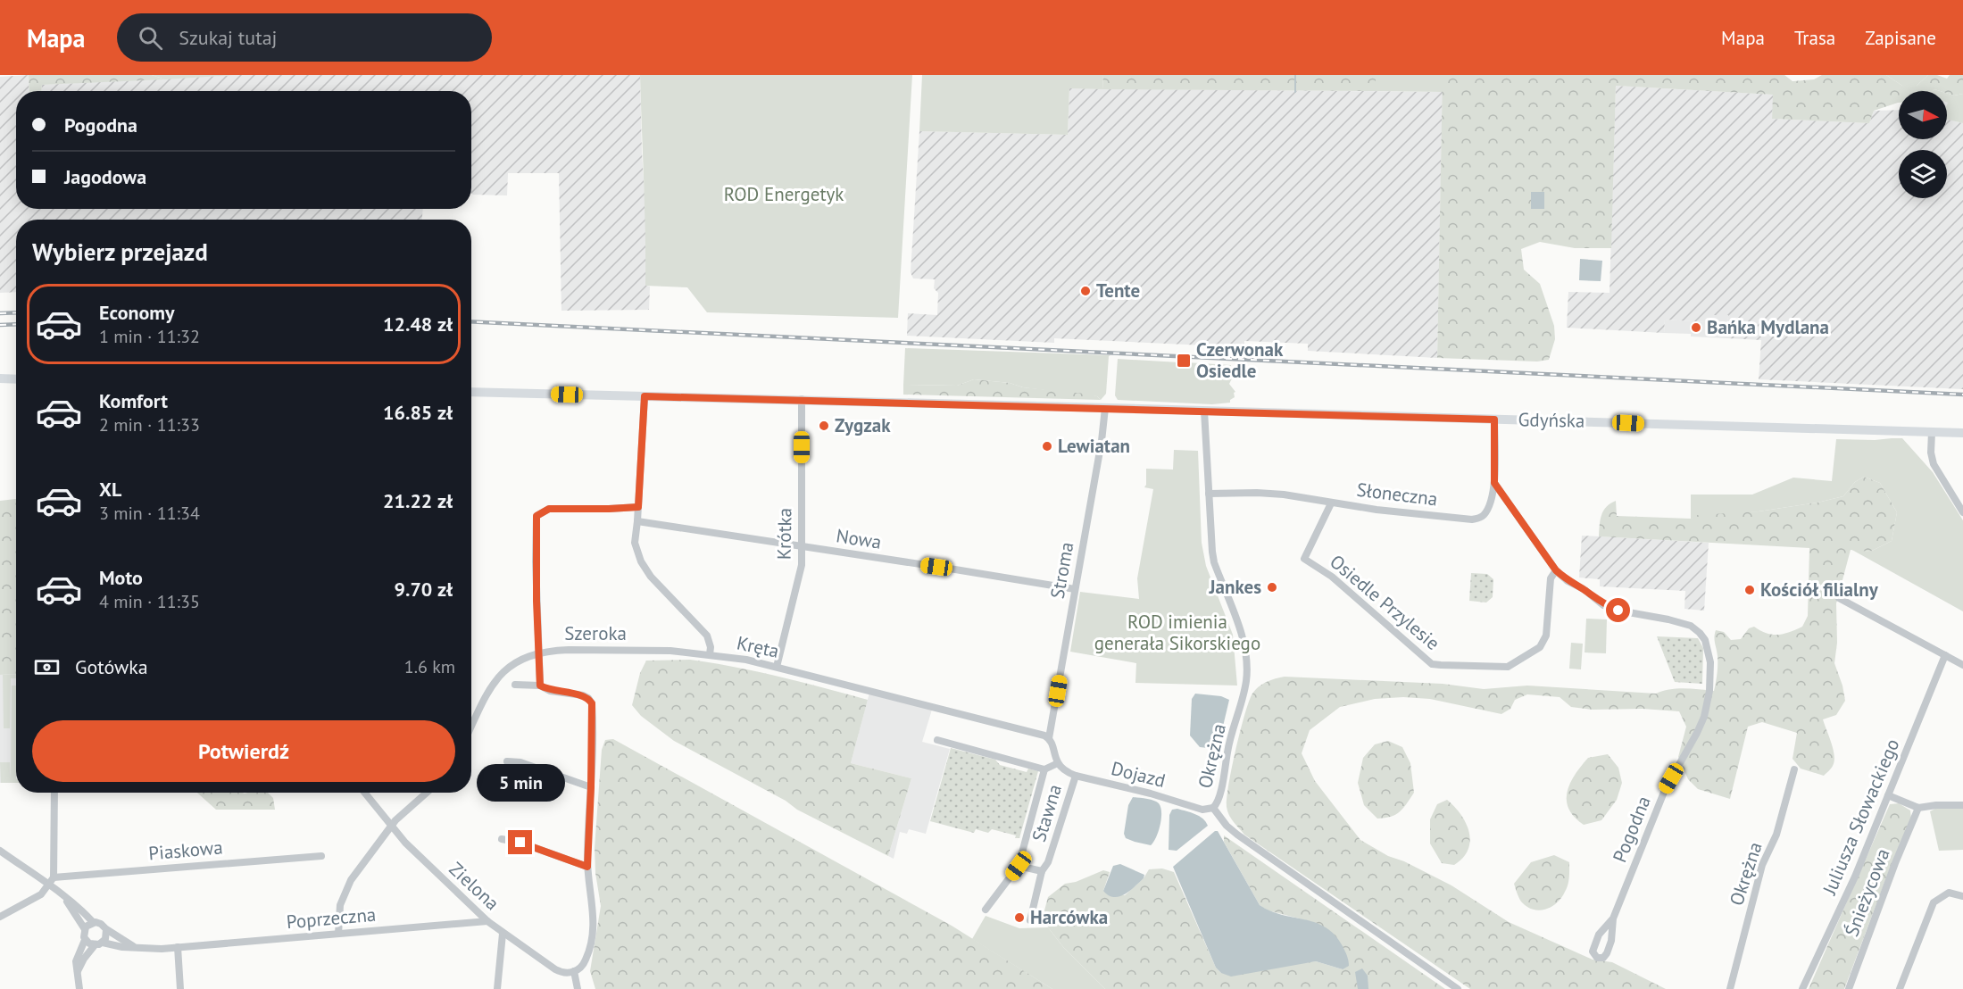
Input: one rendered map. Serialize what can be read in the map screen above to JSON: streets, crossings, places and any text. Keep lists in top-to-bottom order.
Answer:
{
  "streets": {
    "main road": ["Gdyńska"],
    "street": [
      "Słoneczna",
      "Krótka",
      "Nowa",
      "Stroma",
      "Osiedle Przylesie",
      "Szeroka",
      "Kręta",
      "Okrężna",
      "Dojazd",
      "Stawna",
      "Juliusza Słowackiego",
      "Pogodna",
      "Piaskowa",
      "Zielona",
      "Śnieżycowa",
      "Poprzeczna"
    ]
  },
  "crossings": [
    ["Gdyńska", "Słoneczna"],
    ["Gdyńska", "Krótka"],
    ["Gdyńska", "Stroma"],
    ["Gdyńska", "Kręta"],
    ["Gdyńska", "Okrężna"],
    ["Słoneczna", "Osiedle Przylesie"],
    ["Słoneczna", "Okrężna"],
    ["Krótka", "Nowa"],
    ["Krótka", "Kręta"],
    ["Nowa", "Stroma"],
    ["Nowa", "Kręta"],
    ["Stroma", "Kręta"],
    ["Osiedle Przylesie", "Pogodna"],
    ["Szeroka", "Kręta"],
    ["Okrężna", "Dojazd"],
    ["Dojazd", "Stawna"],
    ["Zielona", "Poprzeczna"]
  ],
  "parks": ["ROD Energetyk", "ROD imienia generała Sikorskiego"],
  "places": {
    "other": [
      "Tente",
      "Bańka Mydlana",
      "Zygzak",
      "Lewiatan",
      "Jankes",
      "Kościół filialny",
      "Harcówka"
    ],
    "transit": ["Czerwonak Osiedle"]
  },
  "north": "right",
  "page": {
    "header": "Mapa",
    "search": "Szukaj tutaj",
    "nav": ["Mapa", "Trasa", "Zapisane"],
    "banner": ["Pogodna", "Jagodowa"],
    "heading": "Wybierz przejazd",
    "list": [
      {
        "name": "Economy",
        "note": "1 min · 11:32",
        "value": "12.48 zł"
      },
      {
        "name": "Komfort",
        "note": "2 min · 11:33",
        "value": "16.85 zł"
      },
      {
        "name": "XL",
        "note": "3 min · 11:34",
        "value": "21.22 zł"
      },
      {
        "name": "Moto",
        "note": "4 min · 11:35",
        "value": "9.70 zł"
      }
    ],
    "pay": ["Gotówka", "1.6 km"],
    "buttons": "Potwierdź",
    "bubble": "5 min"
  }
}
